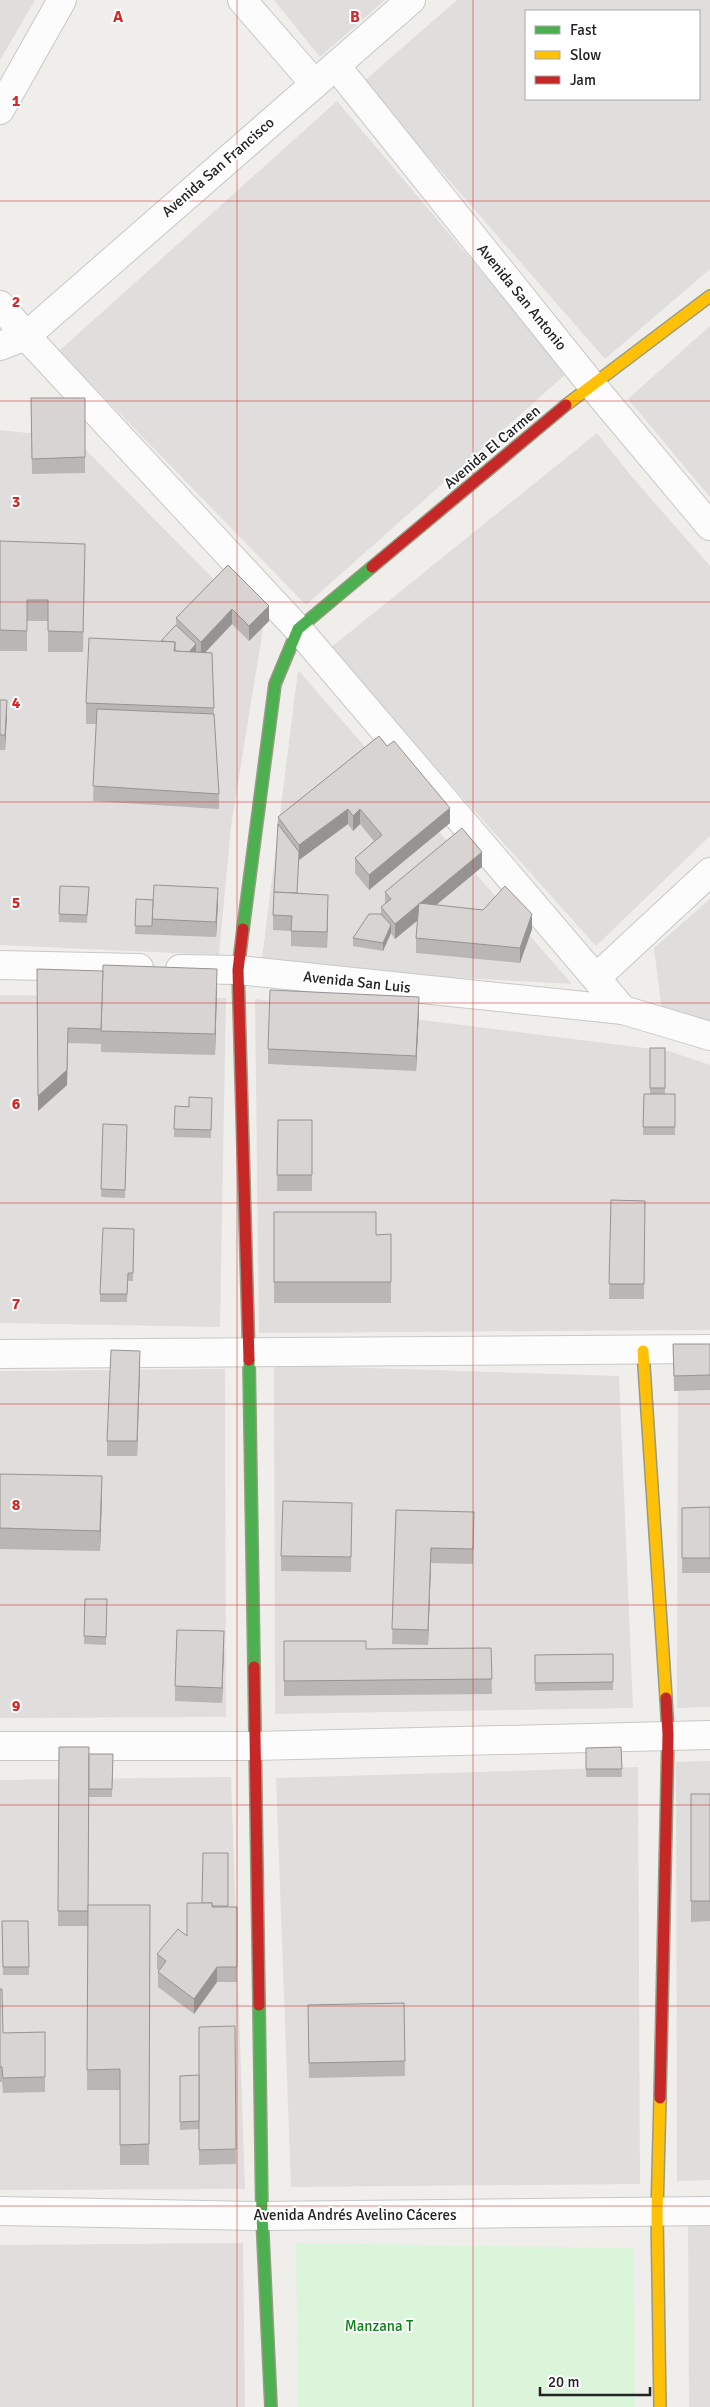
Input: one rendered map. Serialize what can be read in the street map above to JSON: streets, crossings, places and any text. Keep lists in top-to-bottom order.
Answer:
{
  "streets": {
    "street": [
      "Avenida San Francisco",
      "Avenida San Antonio",
      "Avenida El Carmen",
      "Avenida San Luis",
      "Avenida Andrés Avelino Cáceres"
    ]
  },
  "crossings": [
    ["Avenida San Francisco", "Avenida San Antonio"],
    ["Avenida San Antonio", "Avenida El Carmen"]
  ],
  "parks": ["Manzana T"],
  "legend": ["Fast", "Slow", "Jam"],
  "scale_bar": "20 m",
  "grid": {
    "columns": ["A", "B"],
    "rows": [
      "1",
      "2",
      "3",
      "4",
      "5",
      "6",
      "7",
      "8",
      "9"
    ]
  }
}
